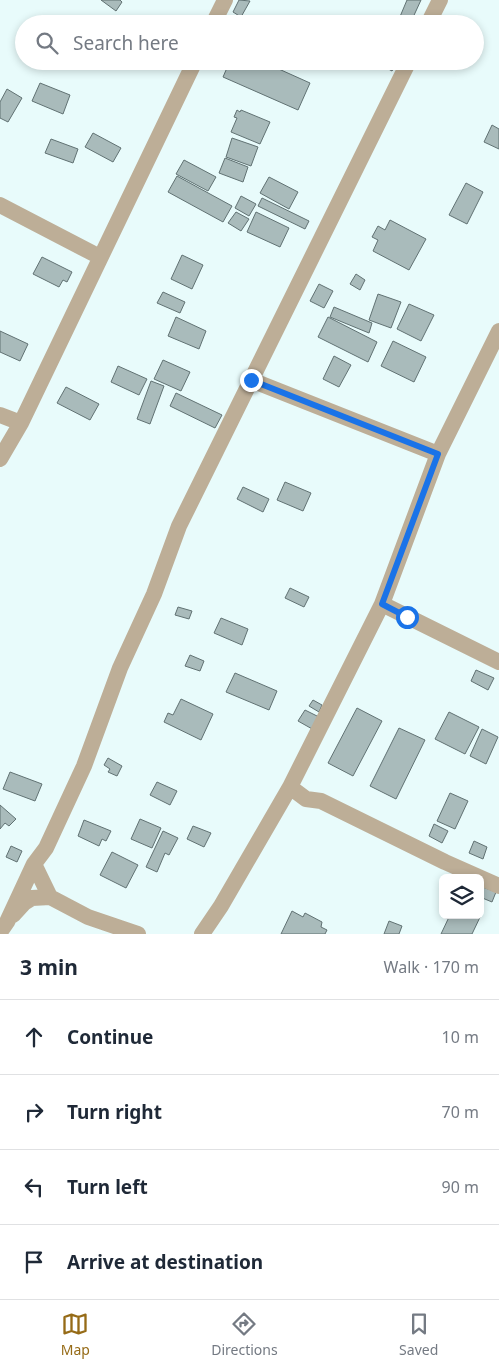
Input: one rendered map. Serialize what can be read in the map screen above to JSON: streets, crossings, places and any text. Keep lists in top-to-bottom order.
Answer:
{
  "page": {
    "search": "Search here",
    "heading": ["3 min", "Walk · 170 m"],
    "list": [
      ["Continue", "10 m"],
      ["Turn right", "70 m"],
      ["Turn left", "90 m"],
      "Arrive at destination"
    ],
    "nav": ["Map", "Directions", "Saved"]
  }
}
